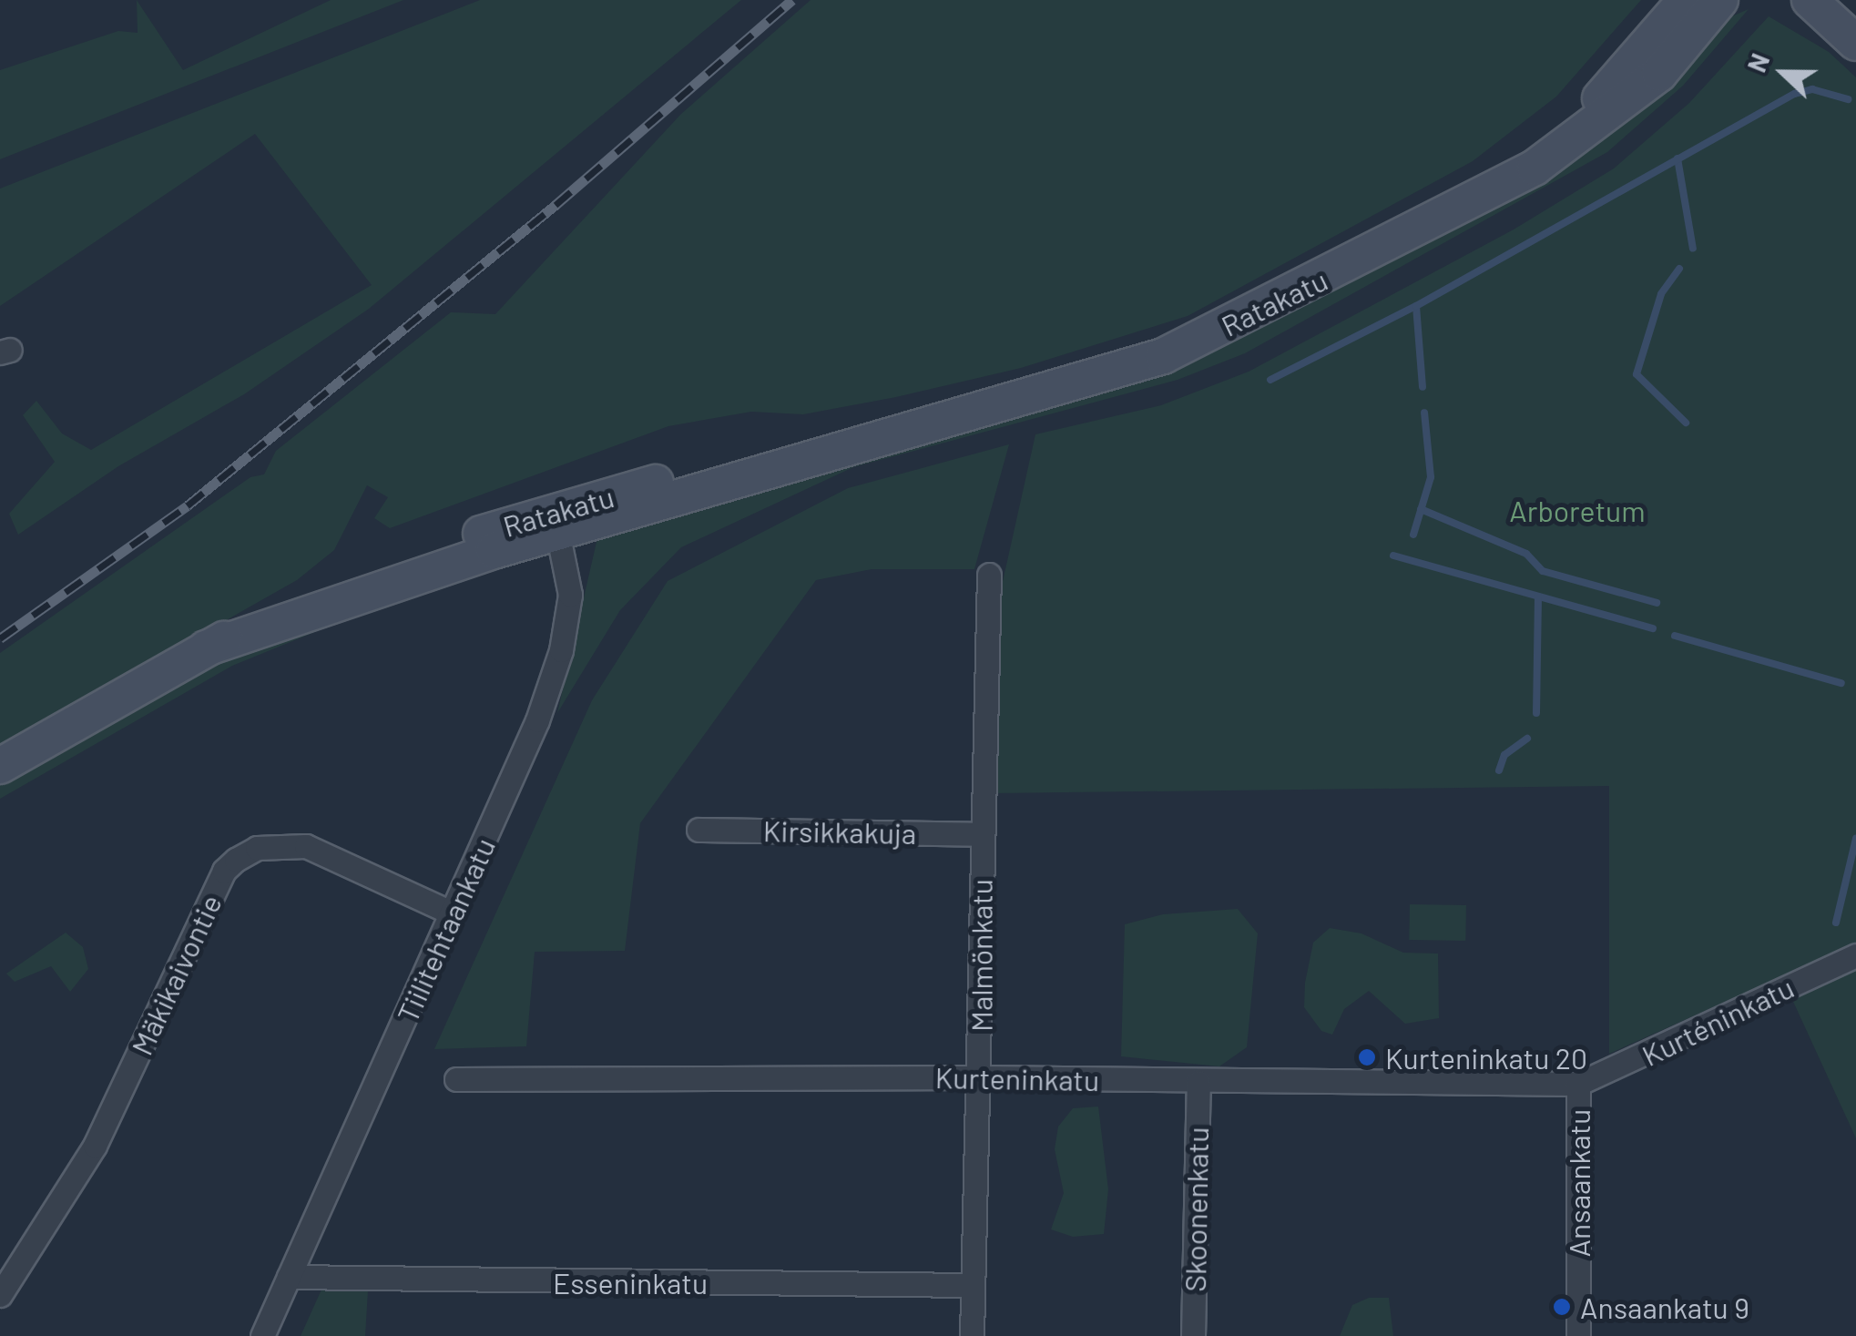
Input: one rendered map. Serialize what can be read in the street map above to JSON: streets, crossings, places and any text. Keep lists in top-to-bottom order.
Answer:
{
  "streets": {
    "main road": ["Ratakatu"],
    "street": [
      "Kirsikkakuja",
      "Tiilitehtaankatu",
      "Malmönkatu",
      "Mäkikaivontie",
      "Kurténinkatu",
      "Kurteninkatu",
      "Ansaankatu",
      "Skoonenkatu",
      "Esseninkatu"
    ]
  },
  "crossings": [
    ["Ratakatu", "Tiilitehtaankatu"],
    ["Kirsikkakuja", "Malmönkatu"],
    ["Tiilitehtaankatu", "Mäkikaivontie"],
    ["Tiilitehtaankatu", "Esseninkatu"],
    ["Malmönkatu", "Kurteninkatu"],
    ["Malmönkatu", "Esseninkatu"],
    ["Kurténinkatu", "Kurteninkatu"],
    ["Kurténinkatu", "Ansaankatu"],
    ["Kurteninkatu", "Ansaankatu"],
    ["Kurteninkatu", "Skoonenkatu"]
  ],
  "parks": ["Arboretum"],
  "places": ["Kurteninkatu 20", "Ansaankatu 9"],
  "north": "left"
}
